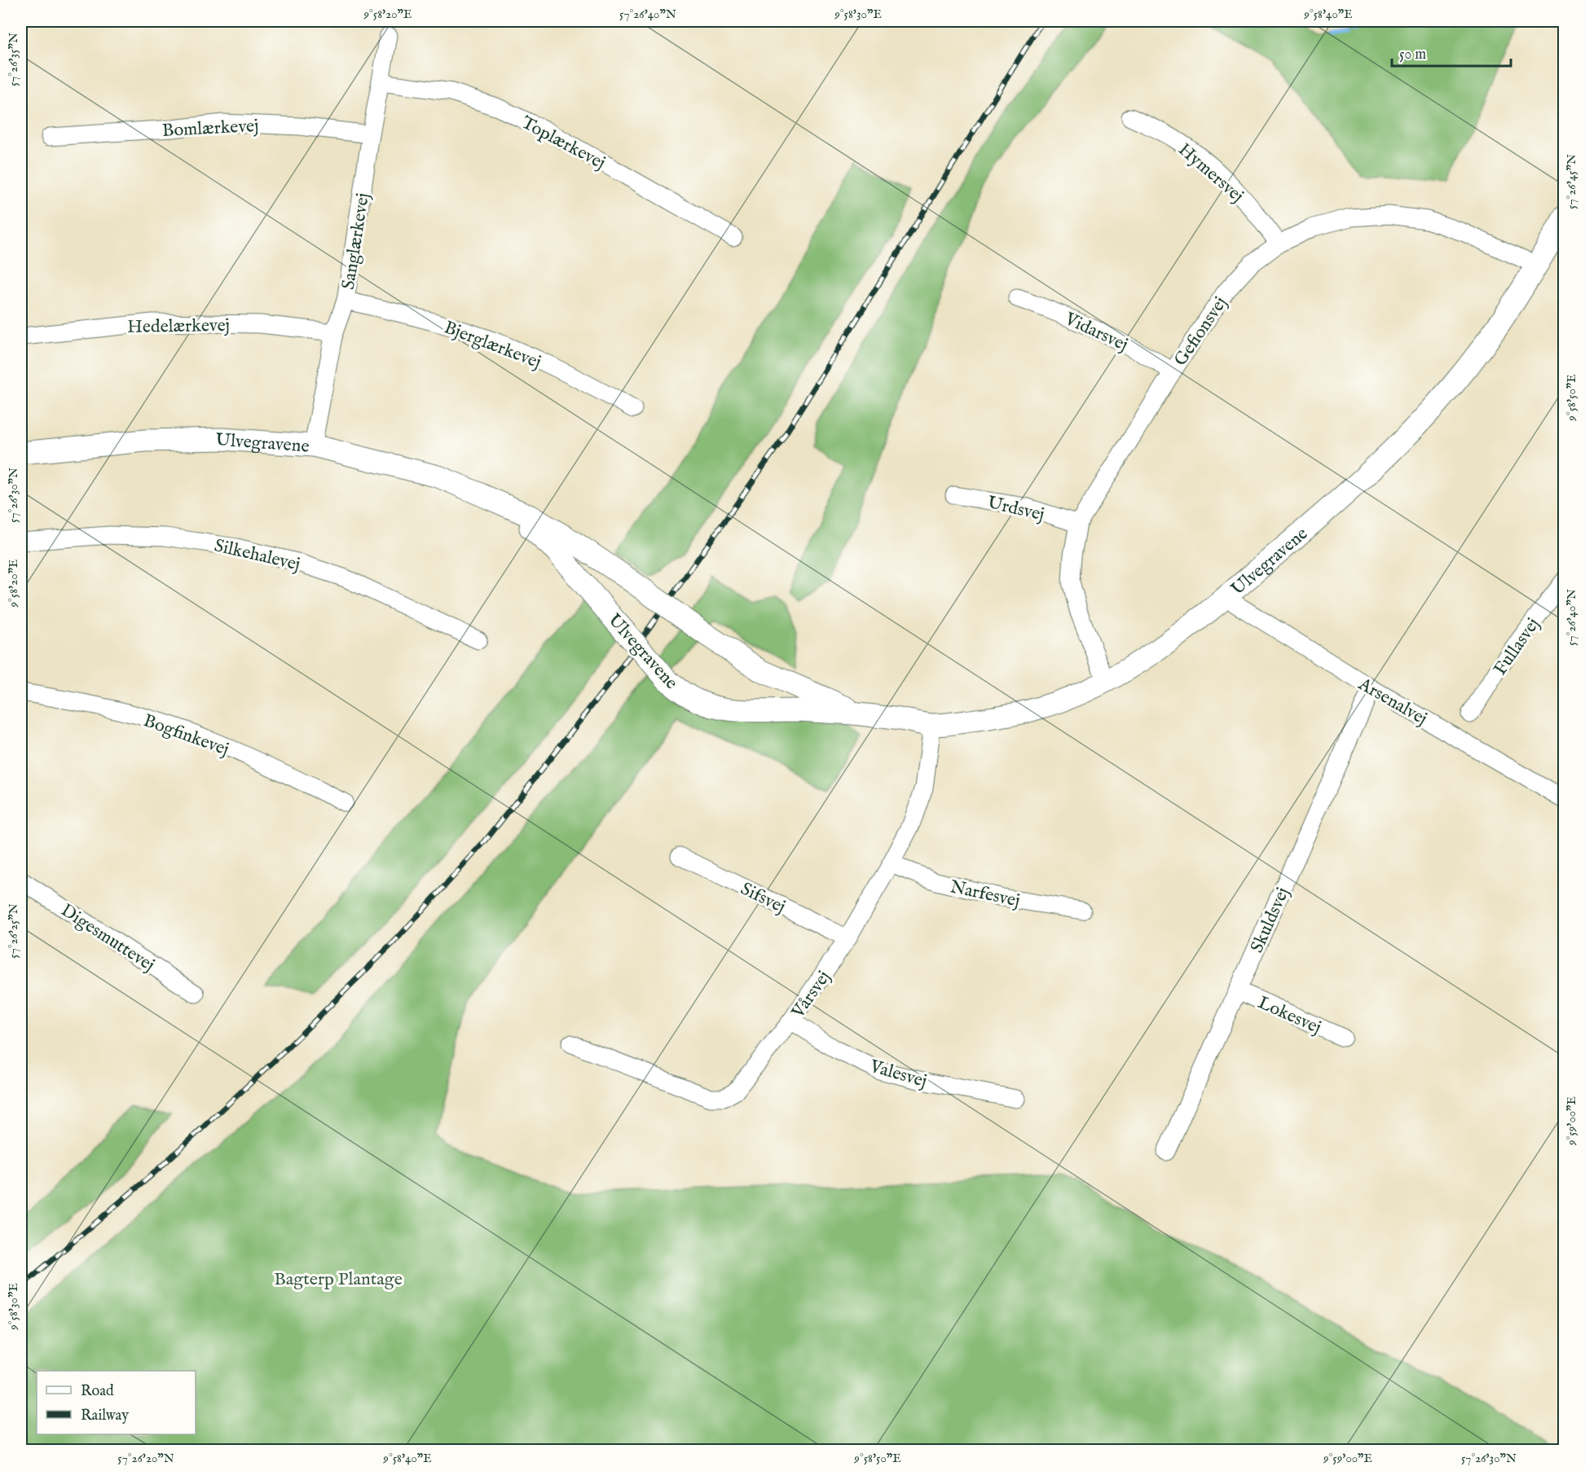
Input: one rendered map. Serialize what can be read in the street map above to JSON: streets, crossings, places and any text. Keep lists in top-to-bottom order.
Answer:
{
  "streets": {
    "street": [
      "Bomlærkevej",
      "Toplærkevej",
      "Hymersvej",
      "Sanglærkevej",
      "Hedelærkevej",
      "Vidarsvej",
      "Gefionsvej",
      "Bjerglærkevej",
      "Ulvegravene",
      "Urdsvej",
      "Silkehalevej",
      "Fullasvej",
      "Arsenalvej",
      "Bogfinkevej",
      "Narfesvej",
      "Sifsvej",
      "Skuldsvej",
      "Digesmuttevej",
      "Vårsvej",
      "Lokesvej",
      "Valesvej"
    ]
  },
  "crossings": [
    ["Bomlærkevej", "Sanglærkevej"],
    ["Toplærkevej", "Sanglærkevej"],
    ["Hymersvej", "Gefionsvej"],
    ["Sanglærkevej", "Hedelærkevej"],
    ["Sanglærkevej", "Bjerglærkevej"],
    ["Sanglærkevej", "Ulvegravene"],
    ["Vidarsvej", "Gefionsvej"],
    ["Gefionsvej", "Ulvegravene"],
    ["Gefionsvej", "Urdsvej"],
    ["Ulvegravene", "Arsenalvej"],
    ["Ulvegravene", "Vårsvej"],
    ["Arsenalvej", "Skuldsvej"],
    ["Narfesvej", "Vårsvej"],
    ["Sifsvej", "Vårsvej"],
    ["Skuldsvej", "Lokesvej"],
    ["Vårsvej", "Valesvej"]
  ],
  "parks": ["Bagterp Plantage"],
  "legend": ["Road", "Railway"],
  "scale_bar": "50 m",
  "coordinates": [
    "9°58'20\"E",
    "57°26'40\"N",
    "9°58'30\"E",
    "9°58'40\"E",
    "57°26'35\"N",
    "57°26'45\"N",
    "9°58'50\"E",
    "57°26'30\"N",
    "57°26'25\"N",
    "9°59'00\"E",
    "57°26'20\"N"
  ]
}
